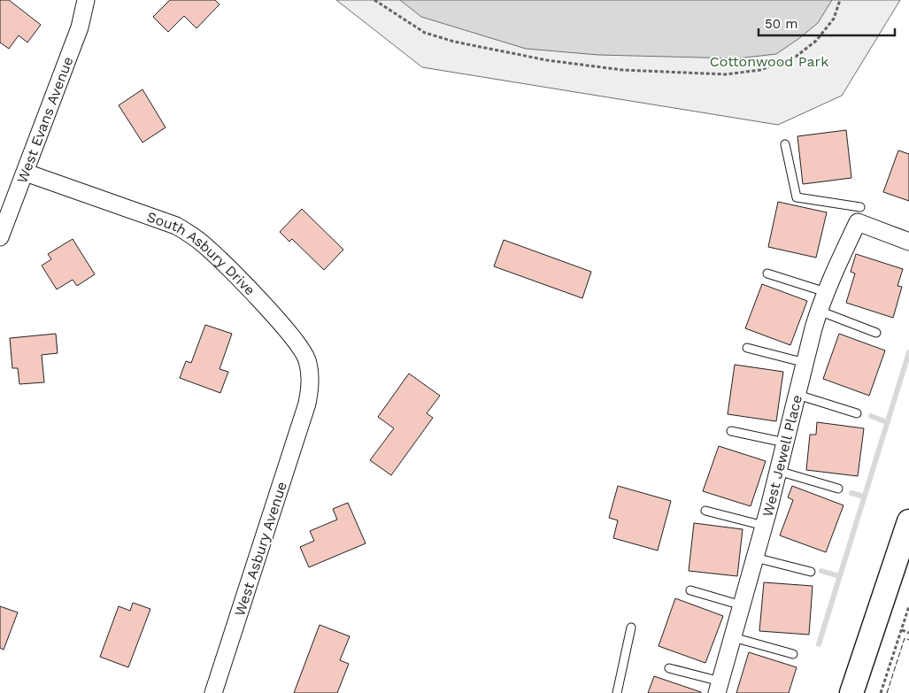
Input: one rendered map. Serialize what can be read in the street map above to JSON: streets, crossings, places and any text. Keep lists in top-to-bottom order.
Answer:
{
  "streets": {
    "street": [
      "West Evans Avenue",
      "South Asbury Drive",
      "West Jewell Place",
      "West Asbury Avenue"
    ]
  },
  "crossings": [
    ["West Evans Avenue", "South Asbury Drive"],
    ["South Asbury Drive", "West Asbury Avenue"]
  ],
  "parks": ["Cottonwood Park"],
  "scale_bar": "50 m"
}
